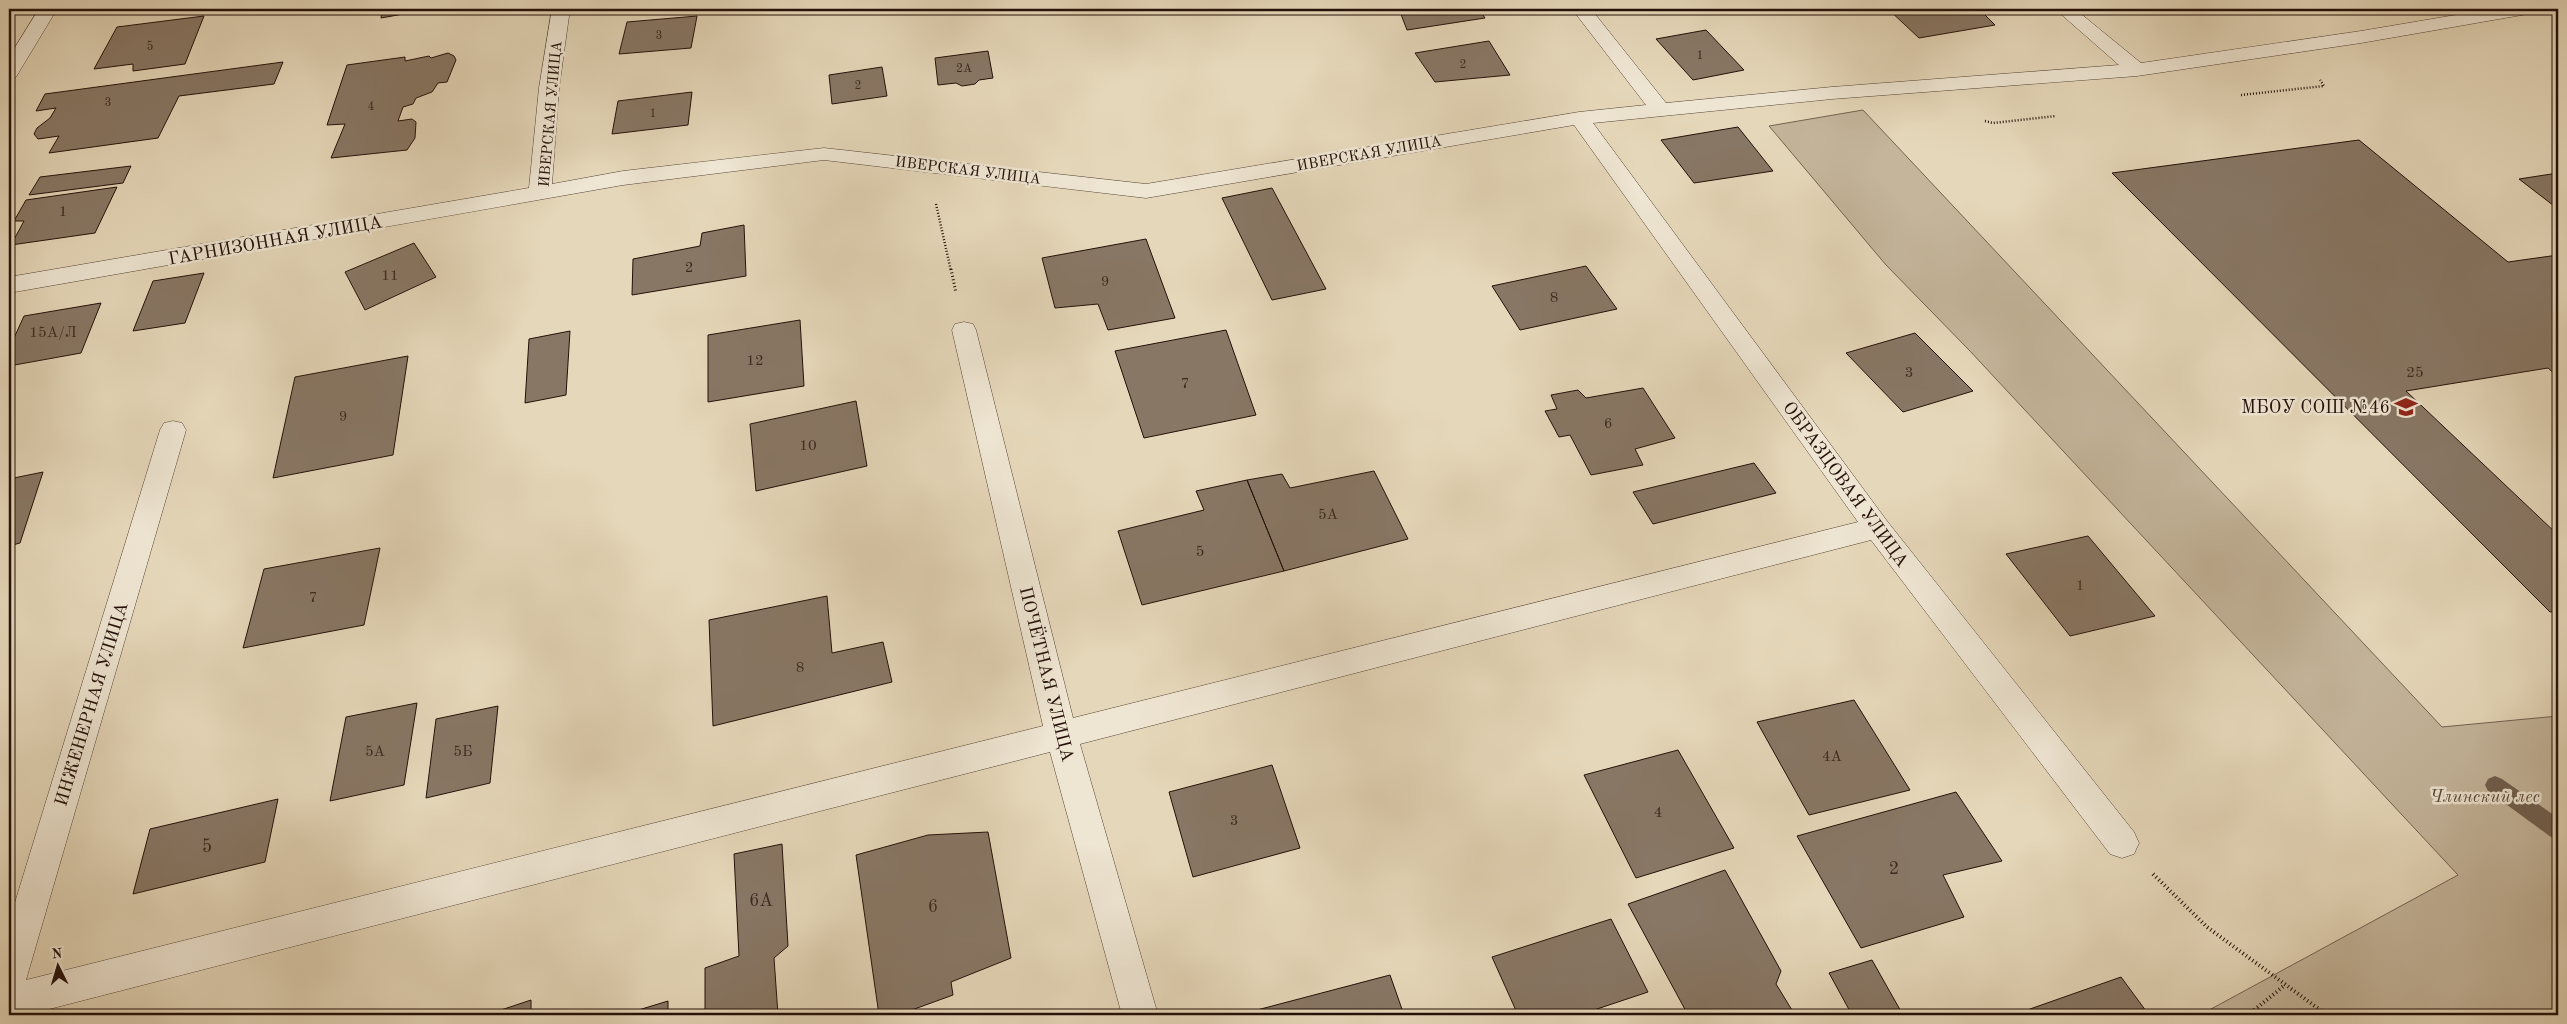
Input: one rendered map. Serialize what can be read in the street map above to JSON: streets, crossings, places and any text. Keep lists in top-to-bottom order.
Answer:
{
  "streets": {
    "street": [
      "ИВЕРСКАЯ УЛИЦА",
      "ГАРНИЗОННАЯ УЛИЦА",
      "ОБРАЗЦОВАЯ УЛИЦА",
      "ПОЧЁТНАЯ УЛИЦА",
      "ИНЖЕНЕРНАЯ УЛИЦА"
    ]
  },
  "crossings": [
    ["ИВЕРСКАЯ УЛИЦА", "ГАРНИЗОННАЯ УЛИЦА"],
    ["ИВЕРСКАЯ УЛИЦА", "ОБРАЗЦОВАЯ УЛИЦА"]
  ],
  "parks": ["Члинский лес"],
  "places": {
    "school or university": ["МБОУ СОШ №46"]
  },
  "house_numbers": [
    "3",
    "5",
    "1",
    "2",
    "2А",
    "2",
    "3",
    "4",
    "1",
    "1",
    "2",
    "11",
    "9",
    "8",
    "15А/Л",
    "12",
    "3",
    "25",
    "7",
    "9",
    "6",
    "10",
    "5А",
    "5",
    "1",
    "7",
    "8",
    "5А",
    "5Б",
    "4А",
    "4",
    "3",
    "5",
    "2",
    "6А",
    "6"
  ],
  "north": "top"
}
